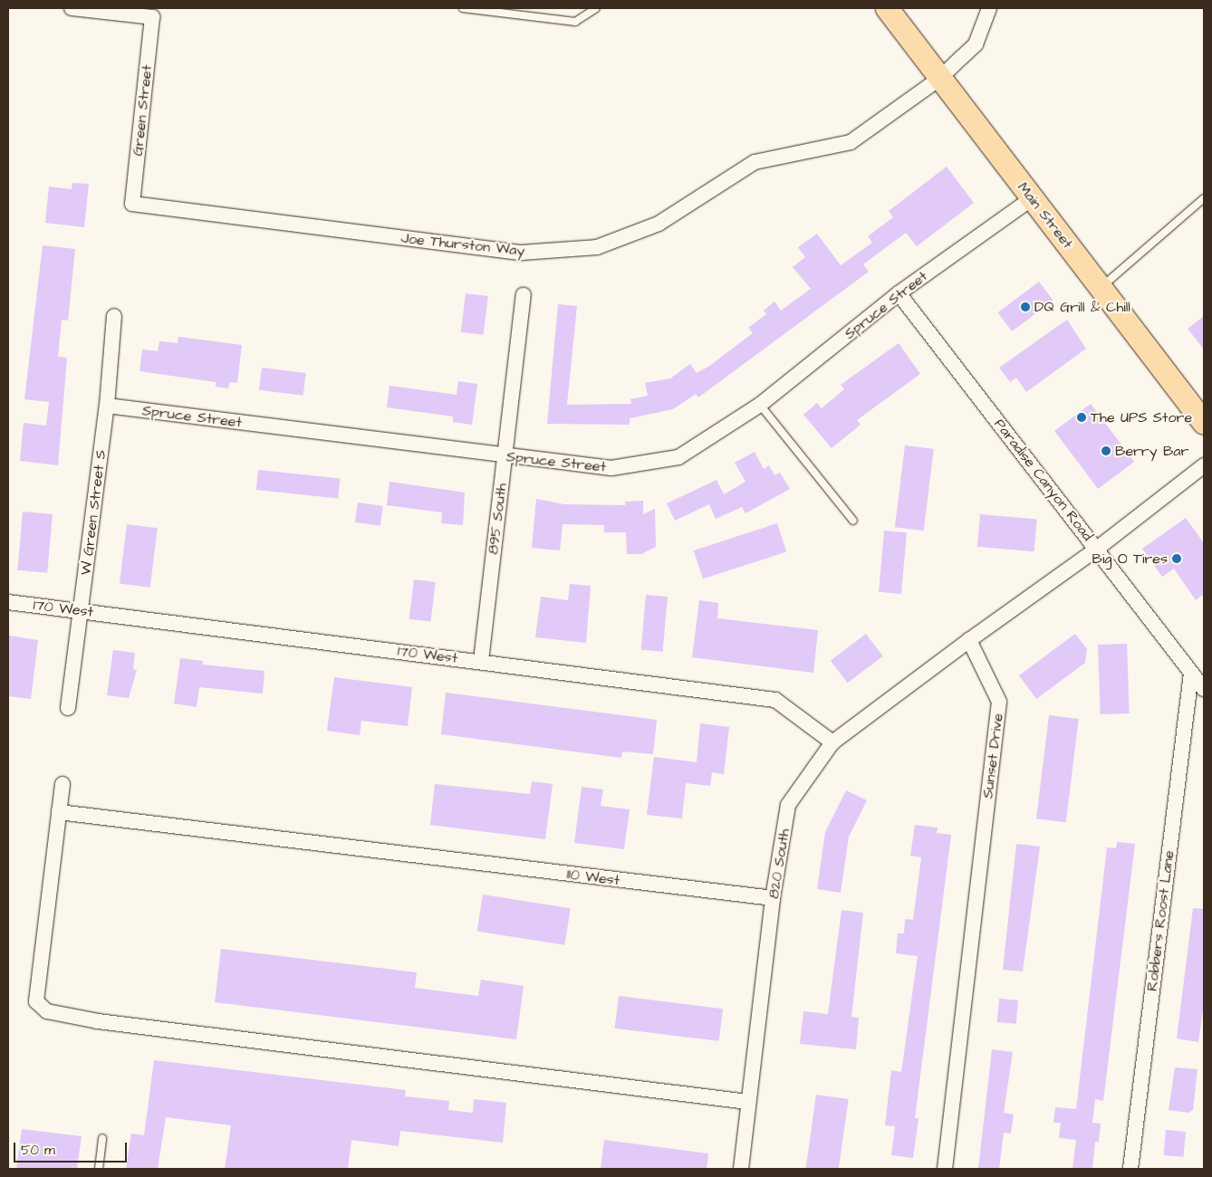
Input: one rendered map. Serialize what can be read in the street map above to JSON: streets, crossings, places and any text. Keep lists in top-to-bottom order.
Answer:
{
  "streets": {
    "main road": ["Main Street"],
    "street": [
      "Green Street",
      "Joe Thurston Way",
      "Spruce Street",
      "Paradise Canyon Road",
      "W Green Street S",
      "895 South",
      "170 West",
      "Sunset Drive",
      "820 South",
      "110 West",
      "Robbers Roost Lane"
    ]
  },
  "crossings": [
    ["Green Street", "Joe Thurston Way"],
    ["Main Street", "Joe Thurston Way"],
    ["Main Street", "Spruce Street"],
    ["Spruce Street", "Paradise Canyon Road"],
    ["Spruce Street", "W Green Street S"],
    ["Spruce Street", "895 South"],
    ["Paradise Canyon Road", "Robbers Roost Lane"],
    ["W Green Street S", "170 West"],
    ["895 South", "170 West"],
    ["170 West", "820 South"],
    ["Sunset Drive", "820 South"],
    ["820 South", "110 West"]
  ],
  "places": [
    "DQ Grill & Chill",
    "The UPS Store",
    "Berry Bar",
    "Big O Tires"
  ],
  "scale_bar": "50 m"
}
